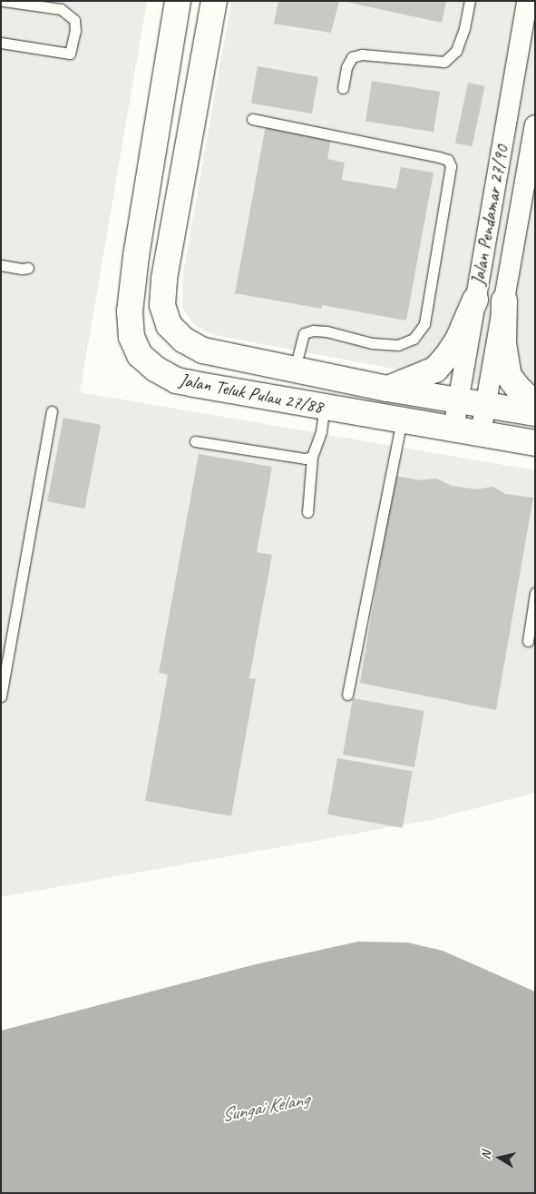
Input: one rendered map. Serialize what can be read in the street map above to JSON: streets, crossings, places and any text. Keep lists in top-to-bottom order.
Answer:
{
  "streets": {
    "street": ["Jalan Pendamar 27/90", "Jalan Teluk Pulau 27/88"]
  },
  "crossings": [
    ["Jalan Pendamar 27/90", "Jalan Teluk Pulau 27/88"]
  ],
  "water": ["Sungai Kelang"],
  "north": "left"
}
